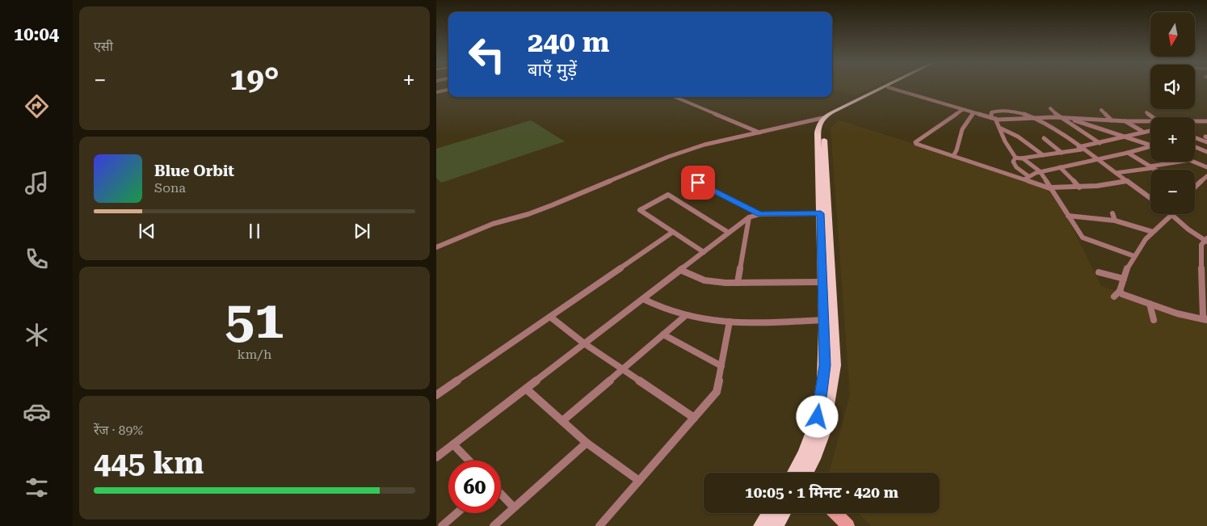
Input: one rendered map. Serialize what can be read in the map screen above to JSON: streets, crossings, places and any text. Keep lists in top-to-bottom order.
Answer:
{
  "north": "bottom",
  "page": {
    "tabs": "10:04",
    "tile": [
      "एसी",
      ["51", "km/h"],
      ["रेंज · 89%", "445 km"]
    ],
    "map_buttons": ["+", "−"],
    "turn": ["240 m", "बाएँ मुड़ें"],
    "heat": ["−", "19°", "+"],
    "song": ["Blue Orbit", "Sona"],
    "limit": "60",
    "trip": "10:05 · 1 मिनट · 420 m"
  }
}
